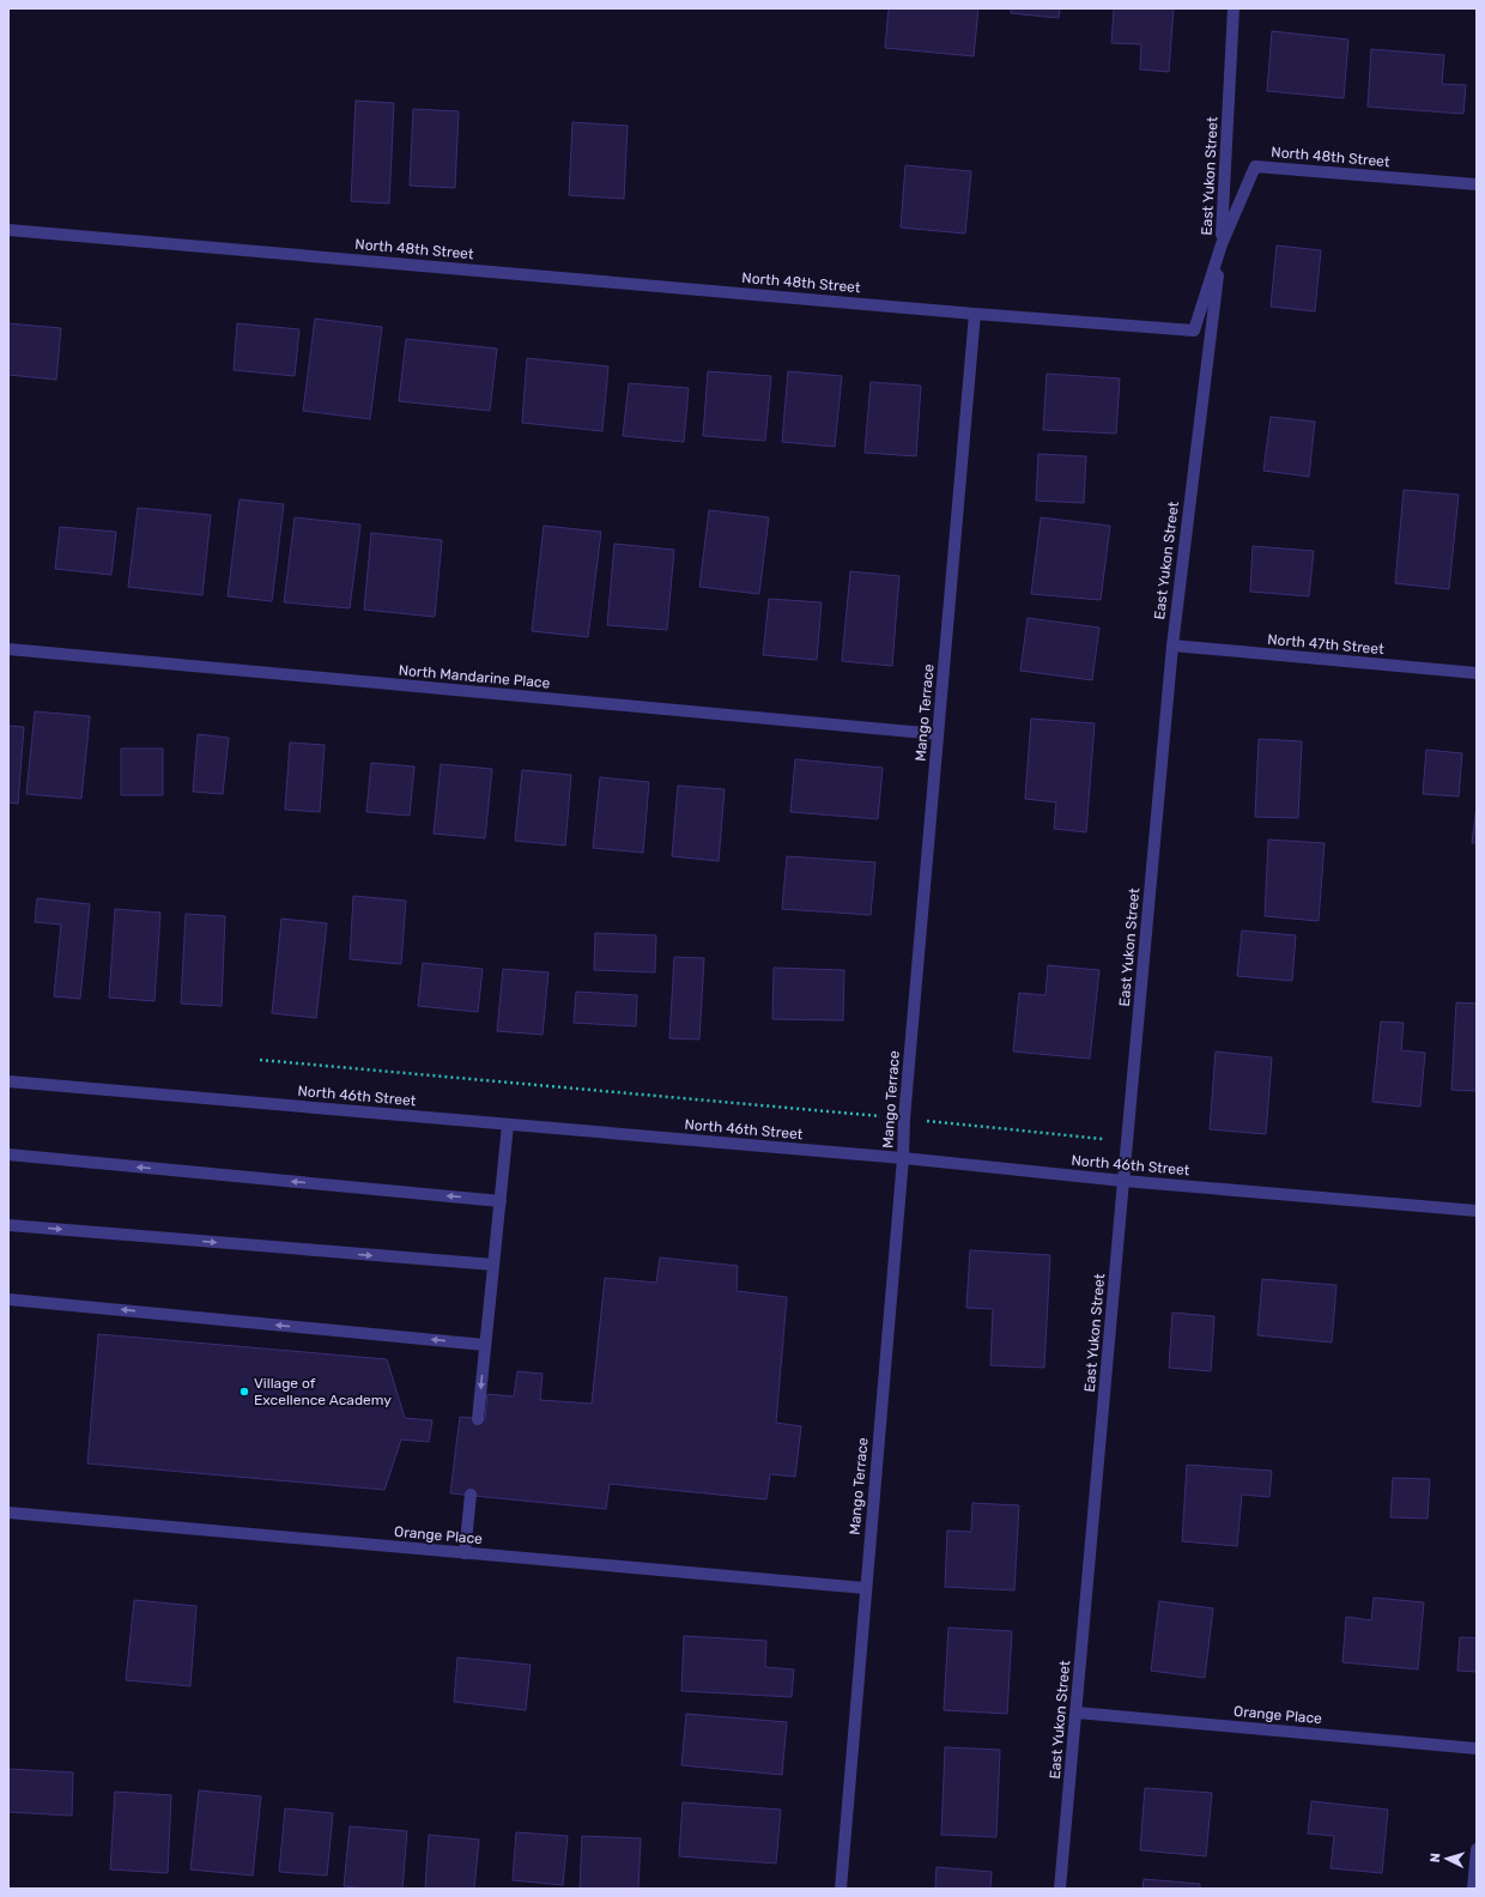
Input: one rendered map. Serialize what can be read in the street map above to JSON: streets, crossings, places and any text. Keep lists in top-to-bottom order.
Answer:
{
  "streets": {
    "street": [
      "North 48th Street",
      "East Yukon Street",
      "North 47th Street",
      "North Mandarine Place",
      "Mango Terrace",
      "North 46th Street",
      "Orange Place"
    ]
  },
  "crossings": [
    ["North 48th Street", "East Yukon Street"],
    ["North 48th Street", "Mango Terrace"],
    ["East Yukon Street", "North 47th Street"],
    ["East Yukon Street", "North 46th Street"],
    ["East Yukon Street", "Orange Place"],
    ["North Mandarine Place", "Mango Terrace"],
    ["Mango Terrace", "North 46th Street"],
    ["Mango Terrace", "Orange Place"]
  ],
  "places": ["Village of Excellence Academy"],
  "north": "left"
}
